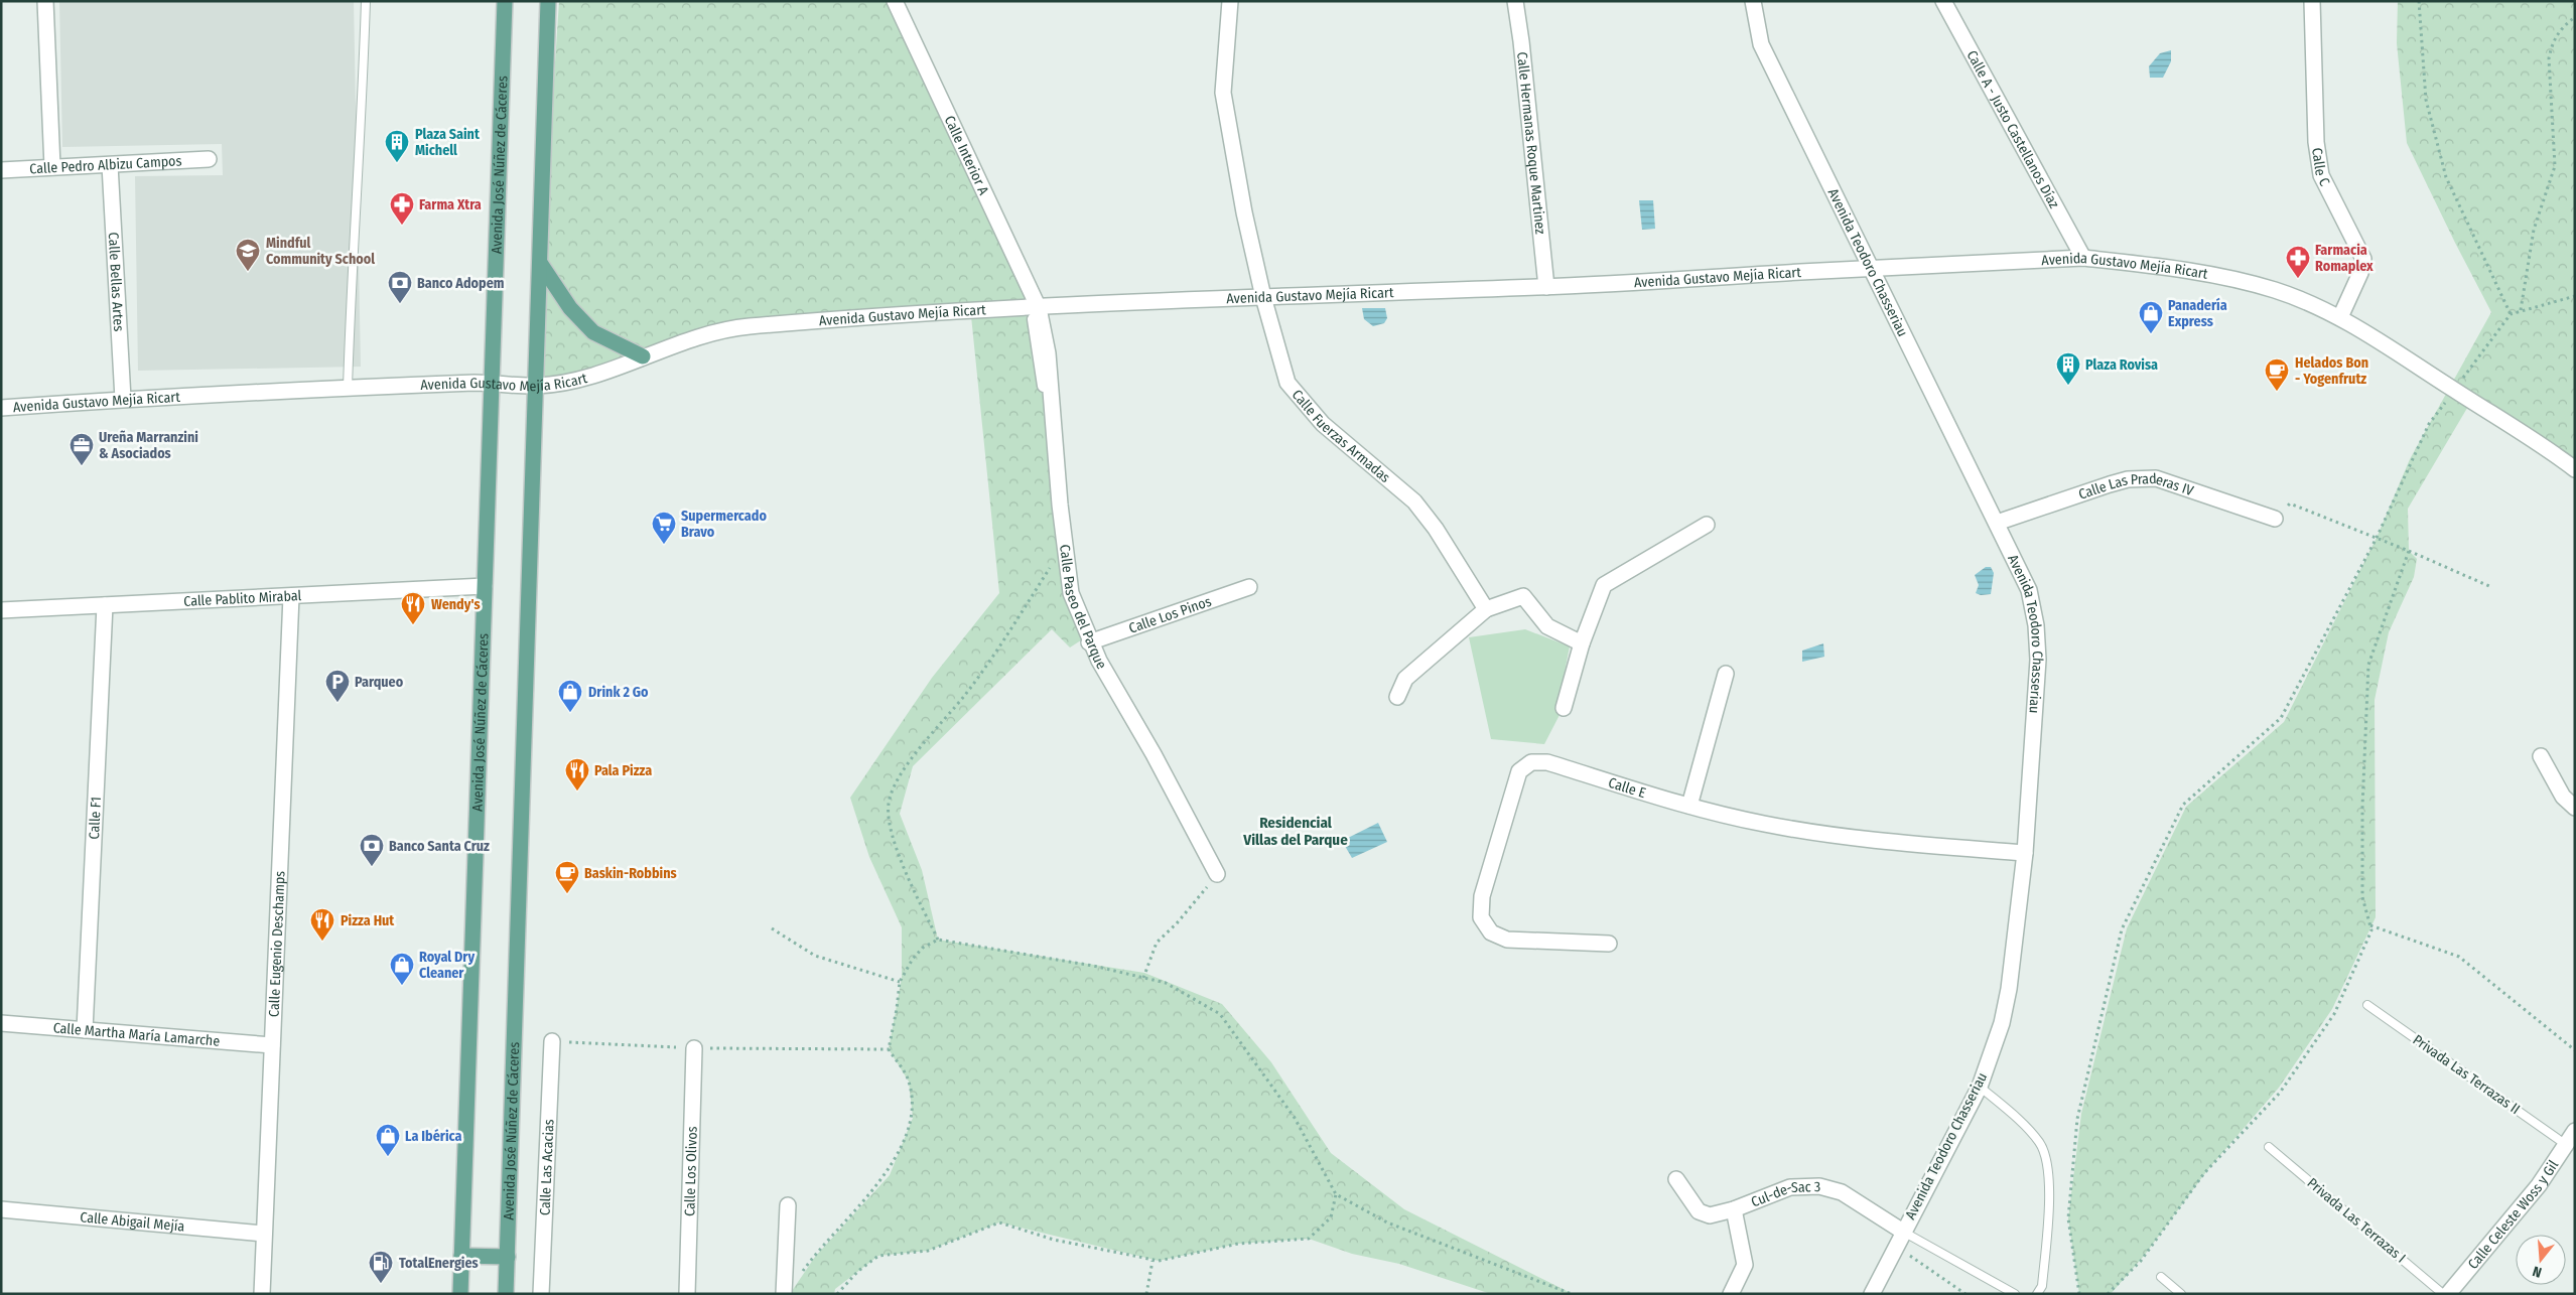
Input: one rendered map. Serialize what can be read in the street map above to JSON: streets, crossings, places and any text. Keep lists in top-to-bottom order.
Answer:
{
  "streets": {
    "main road": ["Avenida José Núñez de Cáceres"],
    "street": [
      "Calle A - Justo Castellanos Díaz",
      "Calle Hermanas Roque Martinez",
      "Calle Interior A",
      "Calle Pedro Albizu Campos",
      "Calle C",
      "Avenida Teodoro Chasseriau",
      "Avenida Gustavo Mejía Ricart",
      "Calle Bellas Artes",
      "Calle Fuerzas Armadas",
      "Calle Las Praderas IV",
      "Calle Pablito Mirabal",
      "Calle Paseo del Parque",
      "Calle Los Pinos",
      "Calle E",
      "Calle F1",
      "Calle Eugenio Deschamps",
      "Calle Martha María Lamarche",
      "Calle Las Acacias",
      "Calle Los Olivos",
      "Cul-de-Sac 3",
      "Calle Celeste Woss y Gil",
      "Calle Abigail Mejía"
    ],
    "lane": ["Privada Las Terrazas II", "Privada Las Terrazas I"]
  },
  "crossings": [
    ["Calle A - Justo Castellanos Díaz", "Avenida Gustavo Mejía Ricart"],
    ["Calle Hermanas Roque Martinez", "Avenida Gustavo Mejía Ricart"],
    ["Calle Interior A", "Avenida Gustavo Mejía Ricart"],
    ["Calle Interior A", "Calle Paseo del Parque"],
    ["Calle Pedro Albizu Campos", "Calle Bellas Artes"],
    ["Avenida José Núñez de Cáceres", "Avenida Gustavo Mejía Ricart"],
    ["Avenida José Núñez de Cáceres", "Calle Pablito Mirabal"],
    ["Calle C", "Avenida Gustavo Mejía Ricart"],
    ["Avenida Teodoro Chasseriau", "Avenida Gustavo Mejía Ricart"],
    ["Avenida Teodoro Chasseriau", "Calle Las Praderas IV"],
    ["Avenida Teodoro Chasseriau", "Calle E"],
    ["Avenida Teodoro Chasseriau", "Cul-de-Sac 3"],
    ["Avenida Gustavo Mejía Ricart", "Calle Bellas Artes"],
    ["Avenida Gustavo Mejía Ricart", "Calle Fuerzas Armadas"],
    ["Avenida Gustavo Mejía Ricart", "Calle Paseo del Parque"],
    ["Calle Pablito Mirabal", "Calle F1"],
    ["Calle Pablito Mirabal", "Calle Eugenio Deschamps"],
    ["Calle Paseo del Parque", "Calle Los Pinos"],
    ["Calle F1", "Calle Martha María Lamarche"],
    ["Calle Eugenio Deschamps", "Calle Martha María Lamarche"],
    ["Calle Eugenio Deschamps", "Calle Abigail Mejía"],
    ["Privada Las Terrazas II", "Calle Celeste Woss y Gil"]
  ],
  "districts": ["Residencial Villas del Parque"],
  "places": {
    "building": ["Plaza Saint Michell", "Plaza Rovisa"],
    "pharmacy": ["Farma Xtra", "Farmacia Romaplex"],
    "school or university": ["Mindful Community School"],
    "bank": ["Banco Adopem", "Banco Santa Cruz"],
    "shop": [
      "Panadería Express",
      "Drink 2 Go",
      "Royal Dry Cleaner",
      "La Ibérica"
    ],
    "cafe": ["Helados Bon - Yogenfrutz", "Baskin-Robbins"],
    "office": ["Ureña Marranzini & Asociados"],
    "supermarket": ["Supermercado Bravo"],
    "restaurant": ["Wendy's", "Pala Pizza", "Pizza Hut"],
    "parking": ["Parqueo"],
    "fuel station": ["TotalEnergies"]
  },
  "north": "bottom"
}
